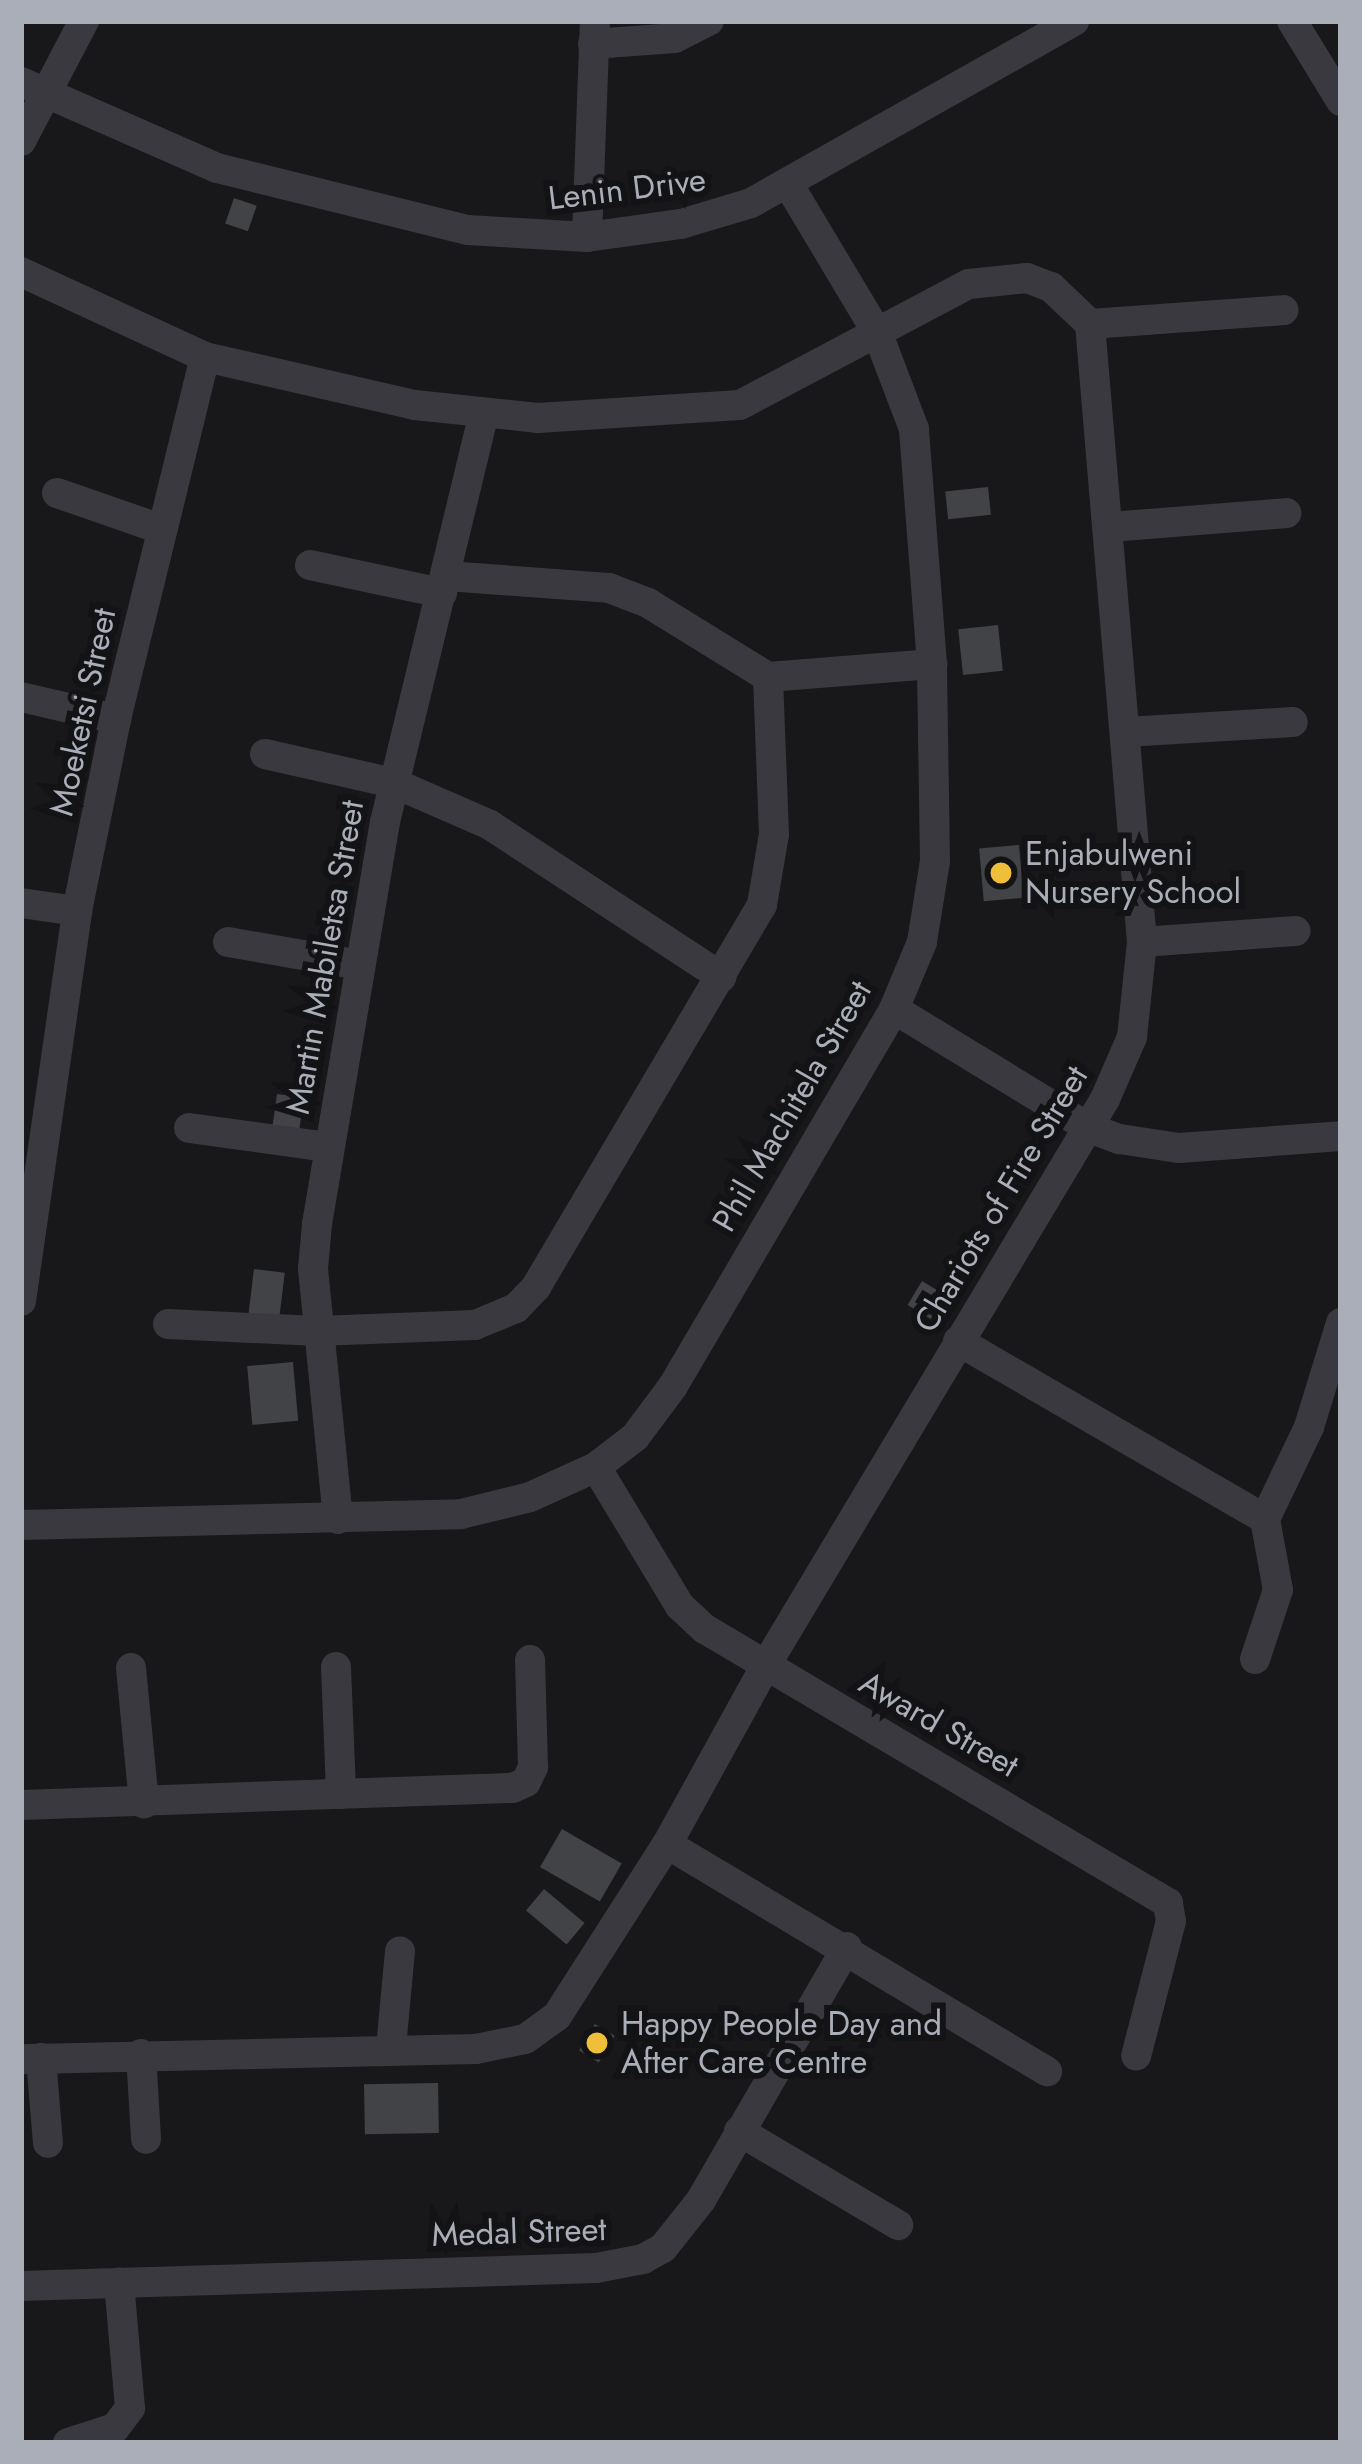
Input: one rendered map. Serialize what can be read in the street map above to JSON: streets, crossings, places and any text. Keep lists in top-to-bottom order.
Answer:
{
  "streets": {
    "street": [
      "Lenin Drive",
      "Moeketsi Street",
      "Martin Mabiletsa Street",
      "Phil Machitela Street",
      "Chariots of Fire Street",
      "Award Street",
      "Medal Street"
    ]
  },
  "crossings": [
    ["Lenin Drive", "Phil Machitela Street"],
    ["Martin Mabiletsa Street", "Phil Machitela Street"],
    ["Phil Machitela Street", "Award Street"],
    ["Chariots of Fire Street", "Award Street"]
  ],
  "places": ["Enjabulweni Nursery School", "Happy People Day and After Care Centre"]
}
